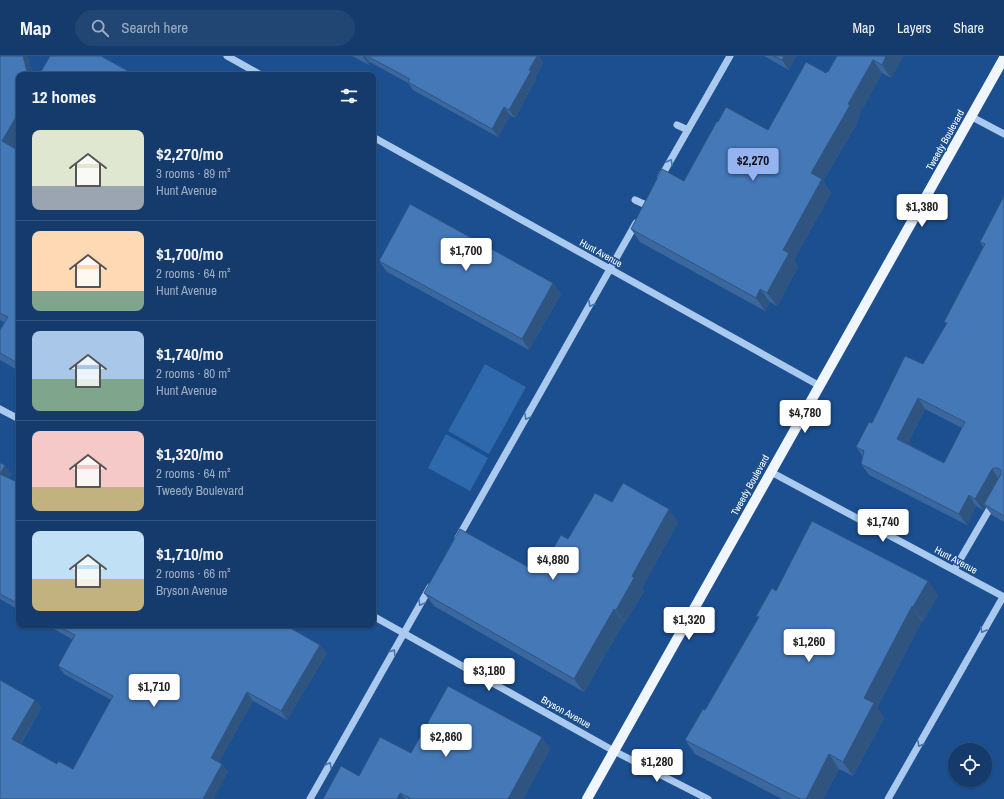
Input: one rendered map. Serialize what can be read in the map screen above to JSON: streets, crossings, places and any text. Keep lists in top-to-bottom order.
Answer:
{
  "streets": {
    "main road": ["Tweedy Boulevard"],
    "street": ["Hunt Avenue", "Bryson Avenue"]
  },
  "crossings": [
    ["Tweedy Boulevard", "Hunt Avenue"],
    ["Tweedy Boulevard", "Bryson Avenue"]
  ],
  "page": {
    "header": "Map",
    "search": "Search here",
    "nav": ["Map", "Layers", "Share"],
    "heading": "12 homes",
    "list": [
      {
        "name": "$2,270/mo",
        "note": "3 rooms · 89 m² · Hunt Avenue"
      },
      {
        "name": "$1,700/mo",
        "note": "2 rooms · 64 m² · Hunt Avenue"
      },
      {
        "name": "$1,740/mo",
        "note": "2 rooms · 80 m² · Hunt Avenue"
      },
      {
        "name": "$1,320/mo",
        "note": "2 rooms · 64 m² · Tweedy Boulevard"
      },
      {
        "name": "$1,710/mo",
        "note": "2 rooms · 66 m² · Bryson Avenue"
      }
    ],
    "price": [
      "$2,270",
      "$1,380",
      "$1,700",
      "$4,780",
      "$1,740",
      "$4,880",
      "$1,320",
      "$1,260",
      "$3,180",
      "$1,710",
      "$2,860",
      "$1,280"
    ]
  }
}
